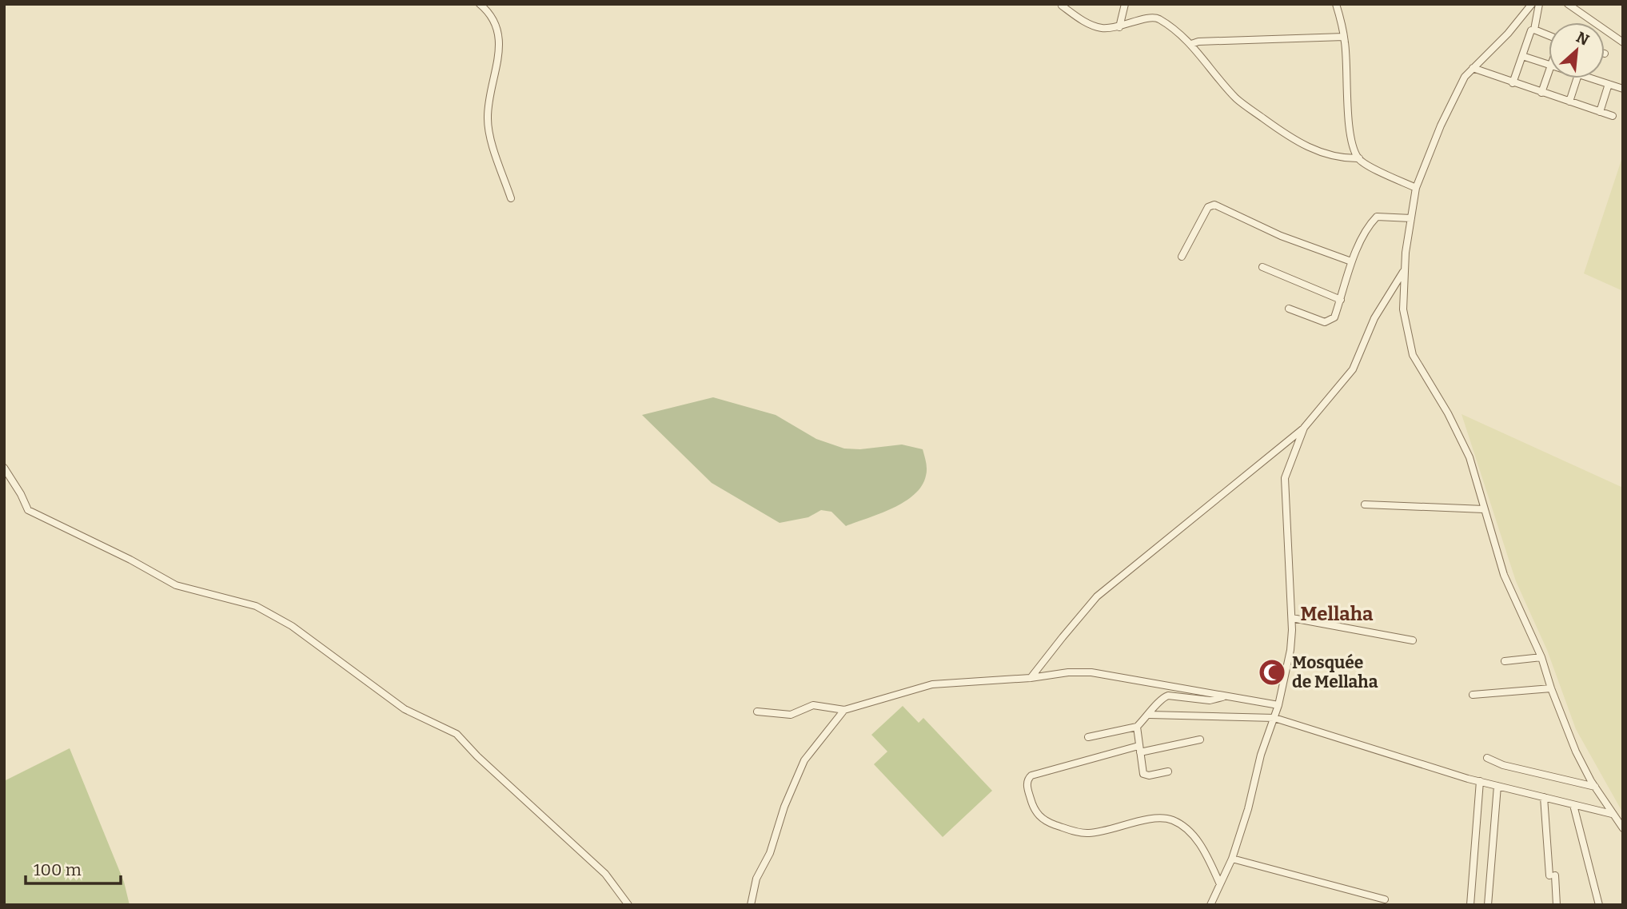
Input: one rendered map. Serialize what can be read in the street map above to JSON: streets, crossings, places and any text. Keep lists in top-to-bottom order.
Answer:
{
  "districts": ["Mellaha"],
  "places": {
    "mosque": ["Mosquée de Mellaha"]
  },
  "scale_bar": "100 m",
  "north": "top right"
}
